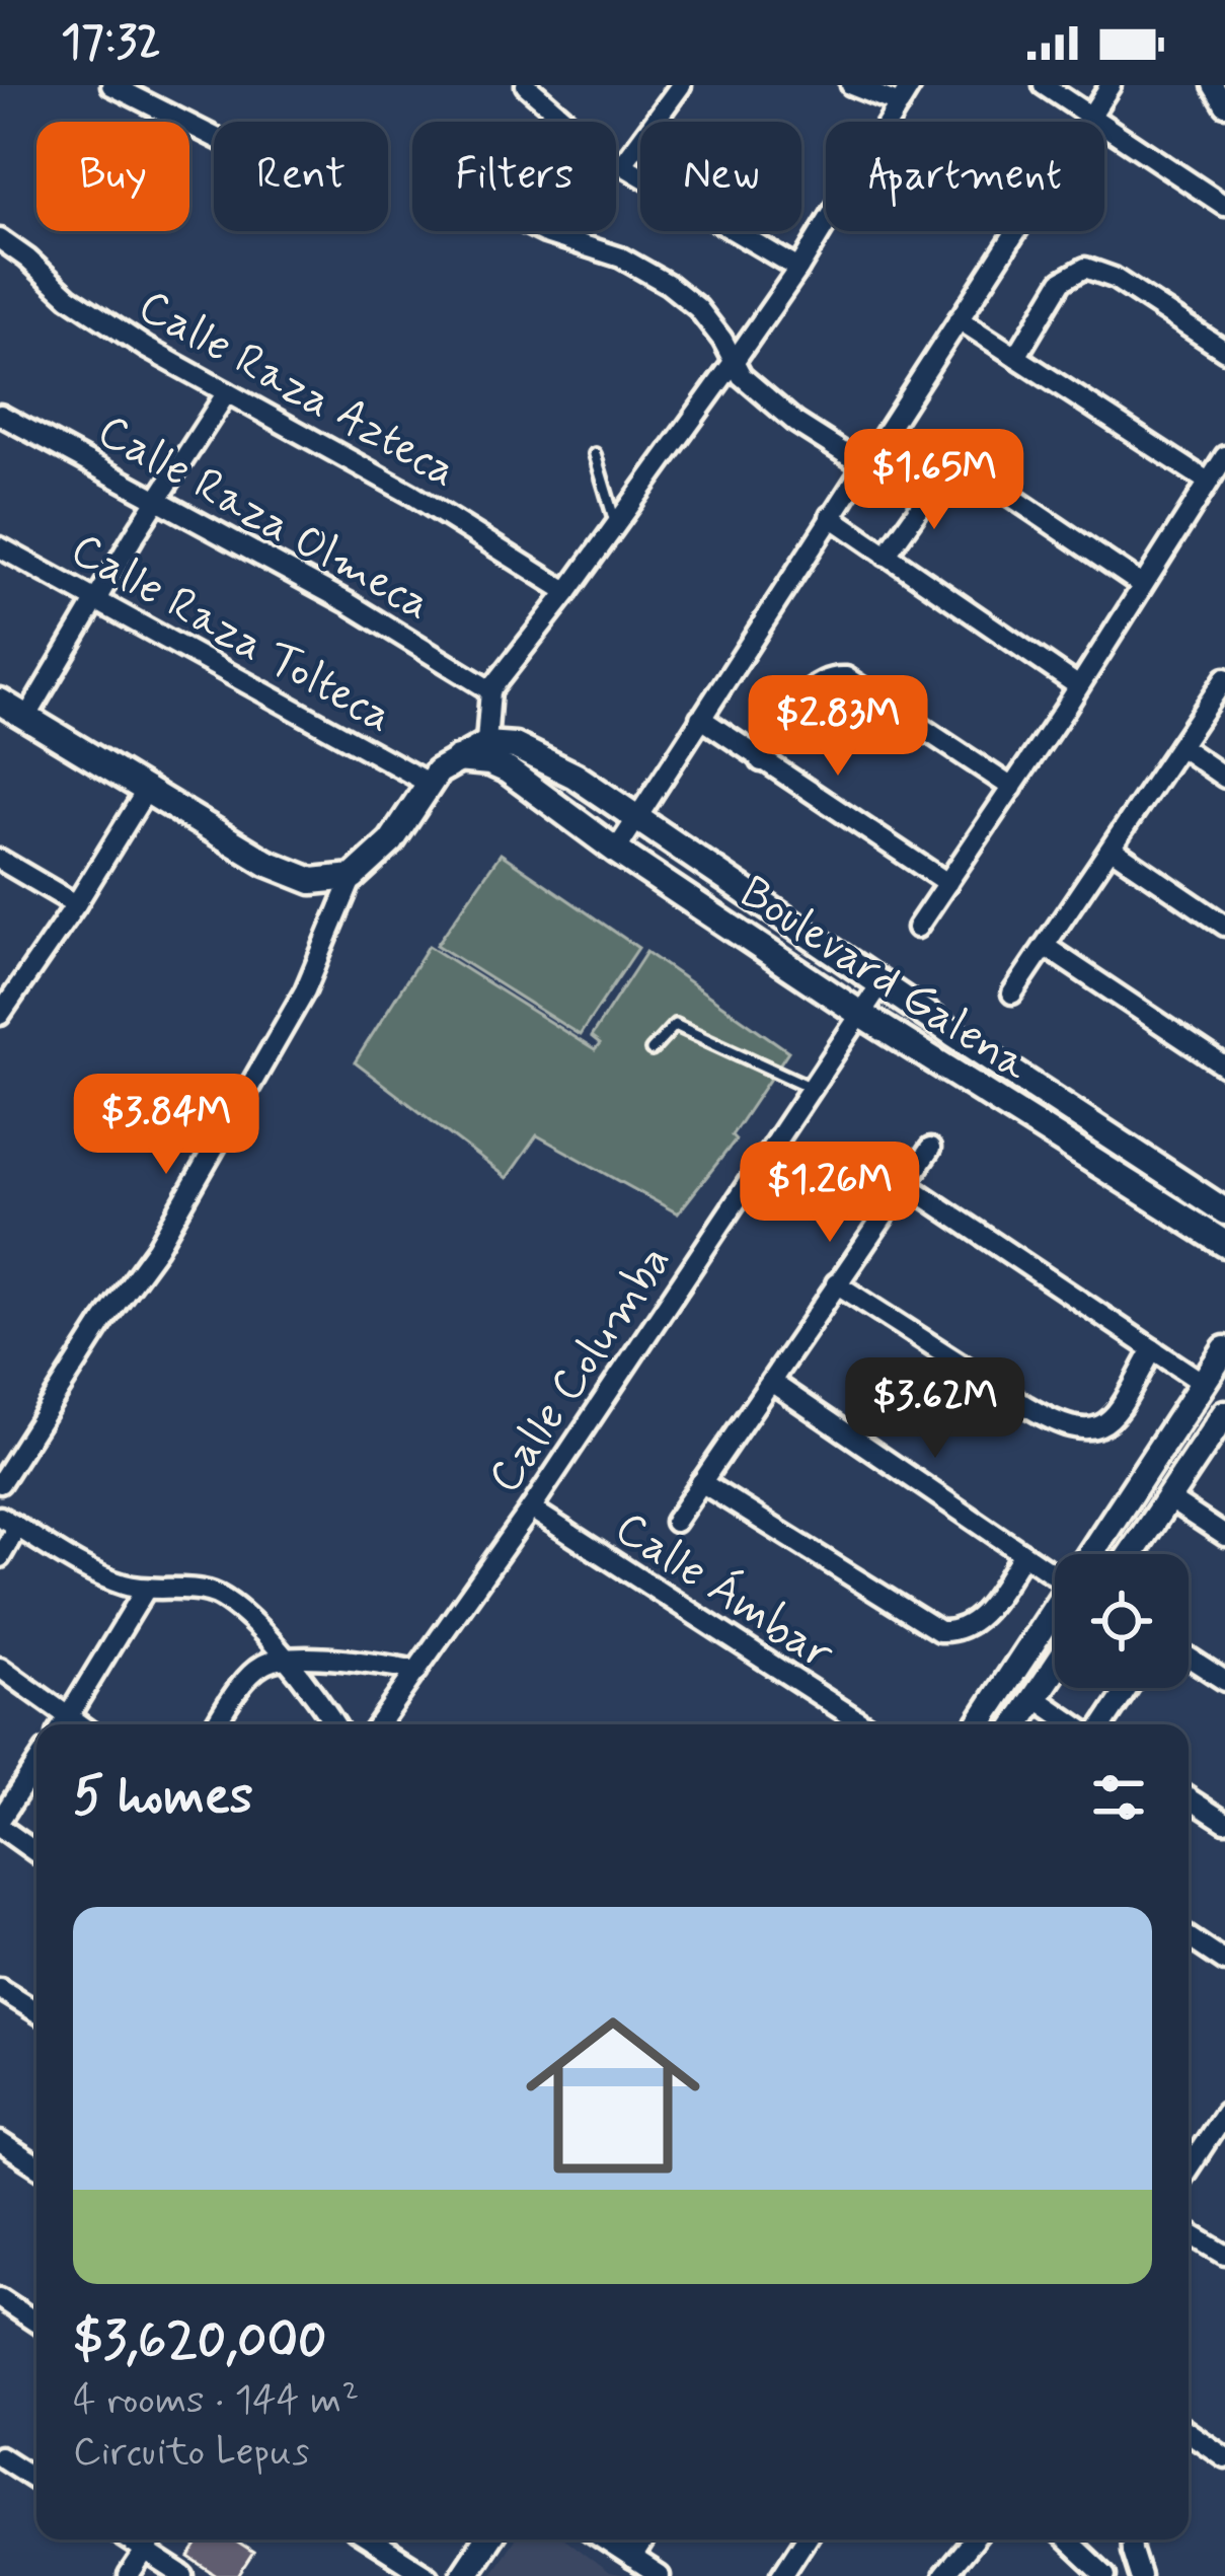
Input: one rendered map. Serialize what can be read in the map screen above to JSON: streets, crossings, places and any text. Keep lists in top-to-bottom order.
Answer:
{
  "streets": {
    "street": [
      "Calle Raza Azteca",
      "Calle Raza Olmeca",
      "Calle Raza Tolteca",
      "Boulevard Galena",
      "Calle Columba",
      "Calle Ámbar"
    ]
  },
  "crossings": [
    ["Boulevard Galena", "Calle Columba"],
    ["Calle Columba", "Calle Ámbar"]
  ],
  "page": {
    "status": "17:32",
    "chip": [
      "Buy",
      "Rent",
      "Filters",
      "New",
      "Apartment"
    ],
    "price": [
      "$1.65M",
      "$2.83M",
      "$3.84M",
      "$1.26M",
      "$3.62M"
    ],
    "heading": "5 homes",
    "list": [
      {
        "name": "$3,620,000",
        "note": "4 rooms · 144 m² · Circuito Lepus"
      }
    ]
  }
}
